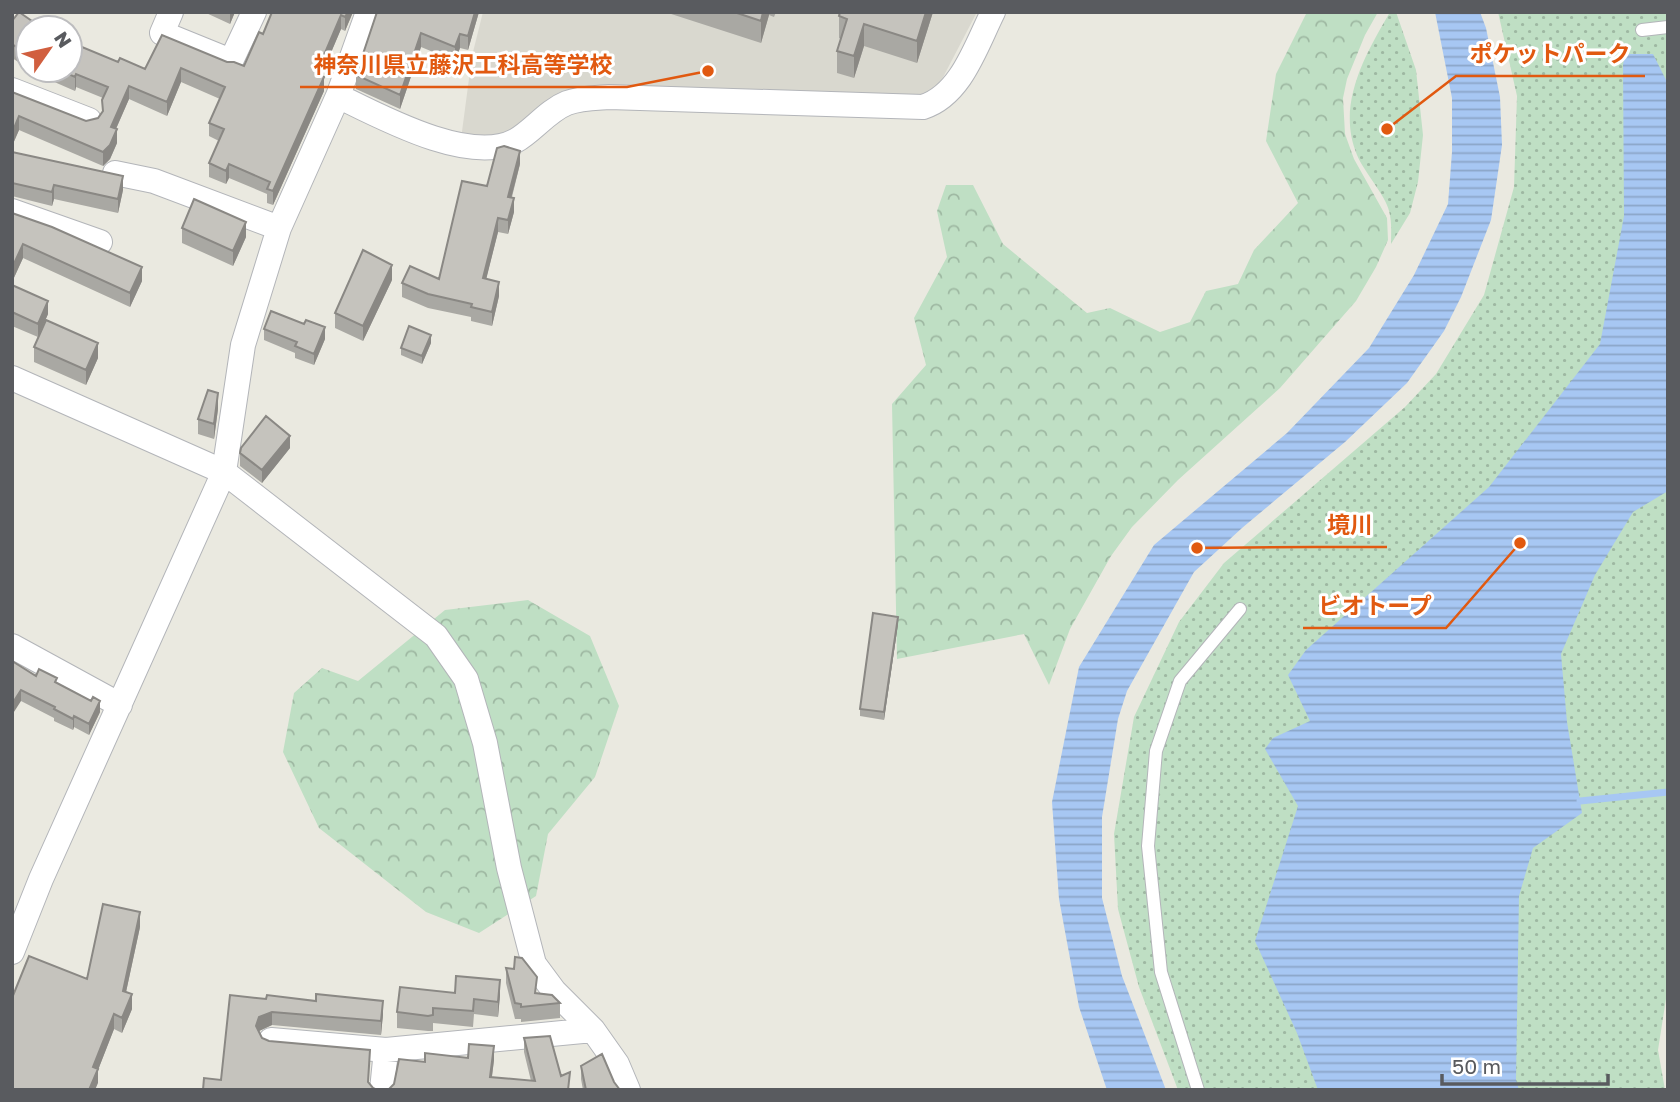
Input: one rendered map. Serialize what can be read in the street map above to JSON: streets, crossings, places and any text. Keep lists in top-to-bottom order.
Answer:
{
  "places": [
    "神奈川県立藤沢工科高等学校",
    "ポケットパーク",
    "ビオトープ",
    "境川"
  ],
  "scale_bar": "50 m",
  "north": "top right"
}
